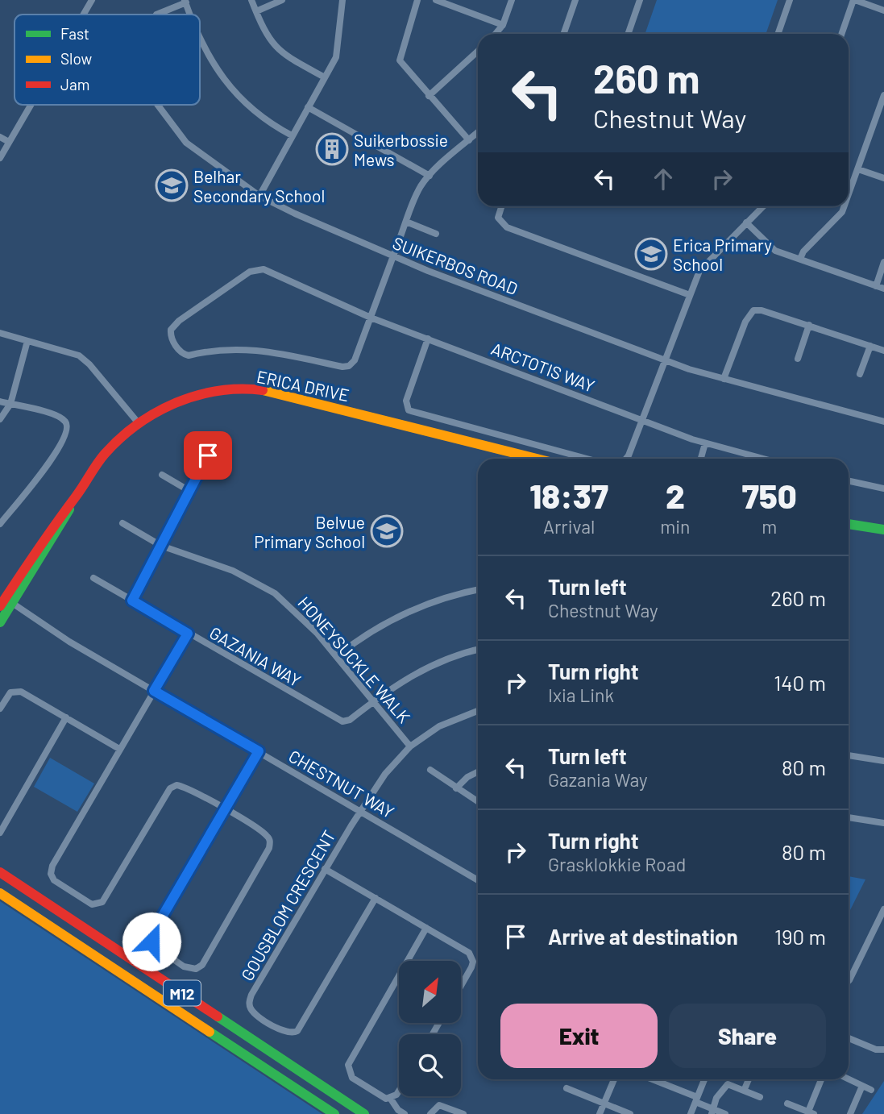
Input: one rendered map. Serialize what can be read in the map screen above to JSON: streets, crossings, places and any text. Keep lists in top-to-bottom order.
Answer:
{
  "streets": {
    "main road": ["ERICA DRIVE", "M12"],
    "street": [
      "SUIKERBOS ROAD",
      "ARCTOTIS WAY",
      "GAZANIA WAY",
      "HONEYSUCKLE WALK",
      "CHESTNUT WAY",
      "GOUSBLOM CRESCENT"
    ]
  },
  "crossings": [
    ["ERICA DRIVE", "CHESTNUT WAY"],
    ["GAZANIA WAY", "HONEYSUCKLE WALK"],
    ["HONEYSUCKLE WALK", "GOUSBLOM CRESCENT"],
    ["CHESTNUT WAY", "GOUSBLOM CRESCENT"]
  ],
  "places": {
    "building": ["Suikerbossie Mews"],
    "school or university": ["Belhar Secondary School", "Erica Primary School", "Belvue Primary School"]
  },
  "legend": ["Fast", "Slow", "Jam"],
  "north": "top right",
  "page": {
    "turn": ["260 m", "Chestnut Way"],
    "eta": [
      "18:37",
      "Arrival",
      "2",
      "min",
      "750",
      "m"
    ],
    "list": [
      {
        "name": "Turn left",
        "note": "Chestnut Way",
        "value": "260 m"
      },
      {
        "name": "Turn right",
        "note": "Ixia Link",
        "value": "140 m"
      },
      {
        "name": "Turn left",
        "note": "Gazania Way",
        "value": "80 m"
      },
      {
        "name": "Turn right",
        "note": "Grasklokkie Road",
        "value": "80 m"
      },
      {
        "name": "Arrive at destination",
        "value": "190 m"
      }
    ],
    "buttons": ["Exit", "Share"]
  }
}
